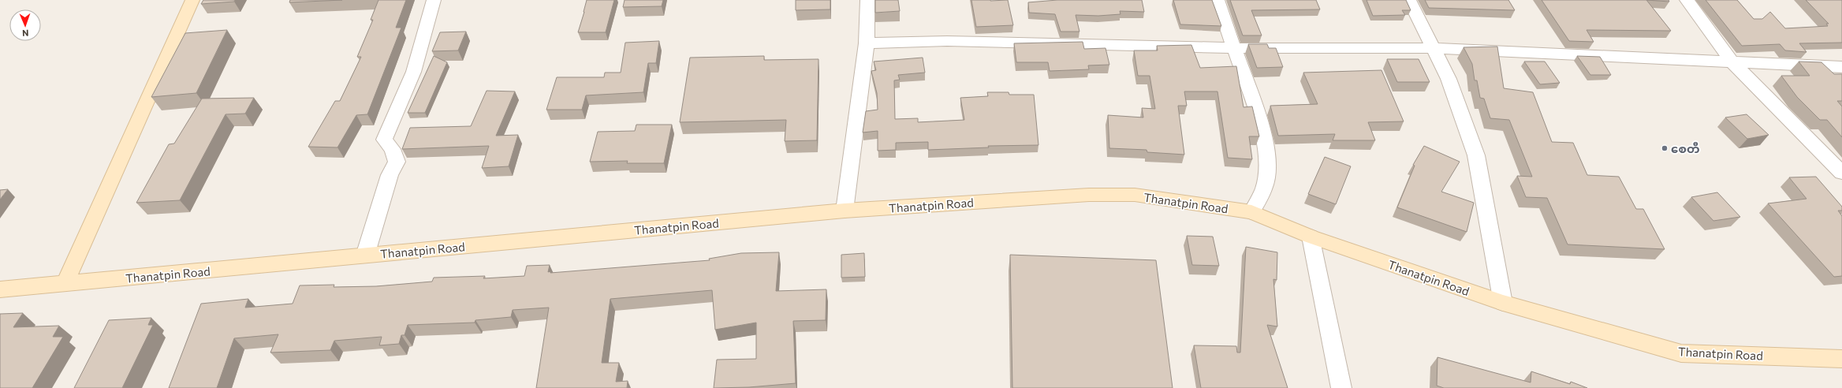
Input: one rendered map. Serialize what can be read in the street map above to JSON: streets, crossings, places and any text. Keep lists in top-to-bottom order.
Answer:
{
  "streets": {
    "main road": ["Thanatpin Road"]
  },
  "places": ["စေတီ"],
  "north": "bottom"
}
